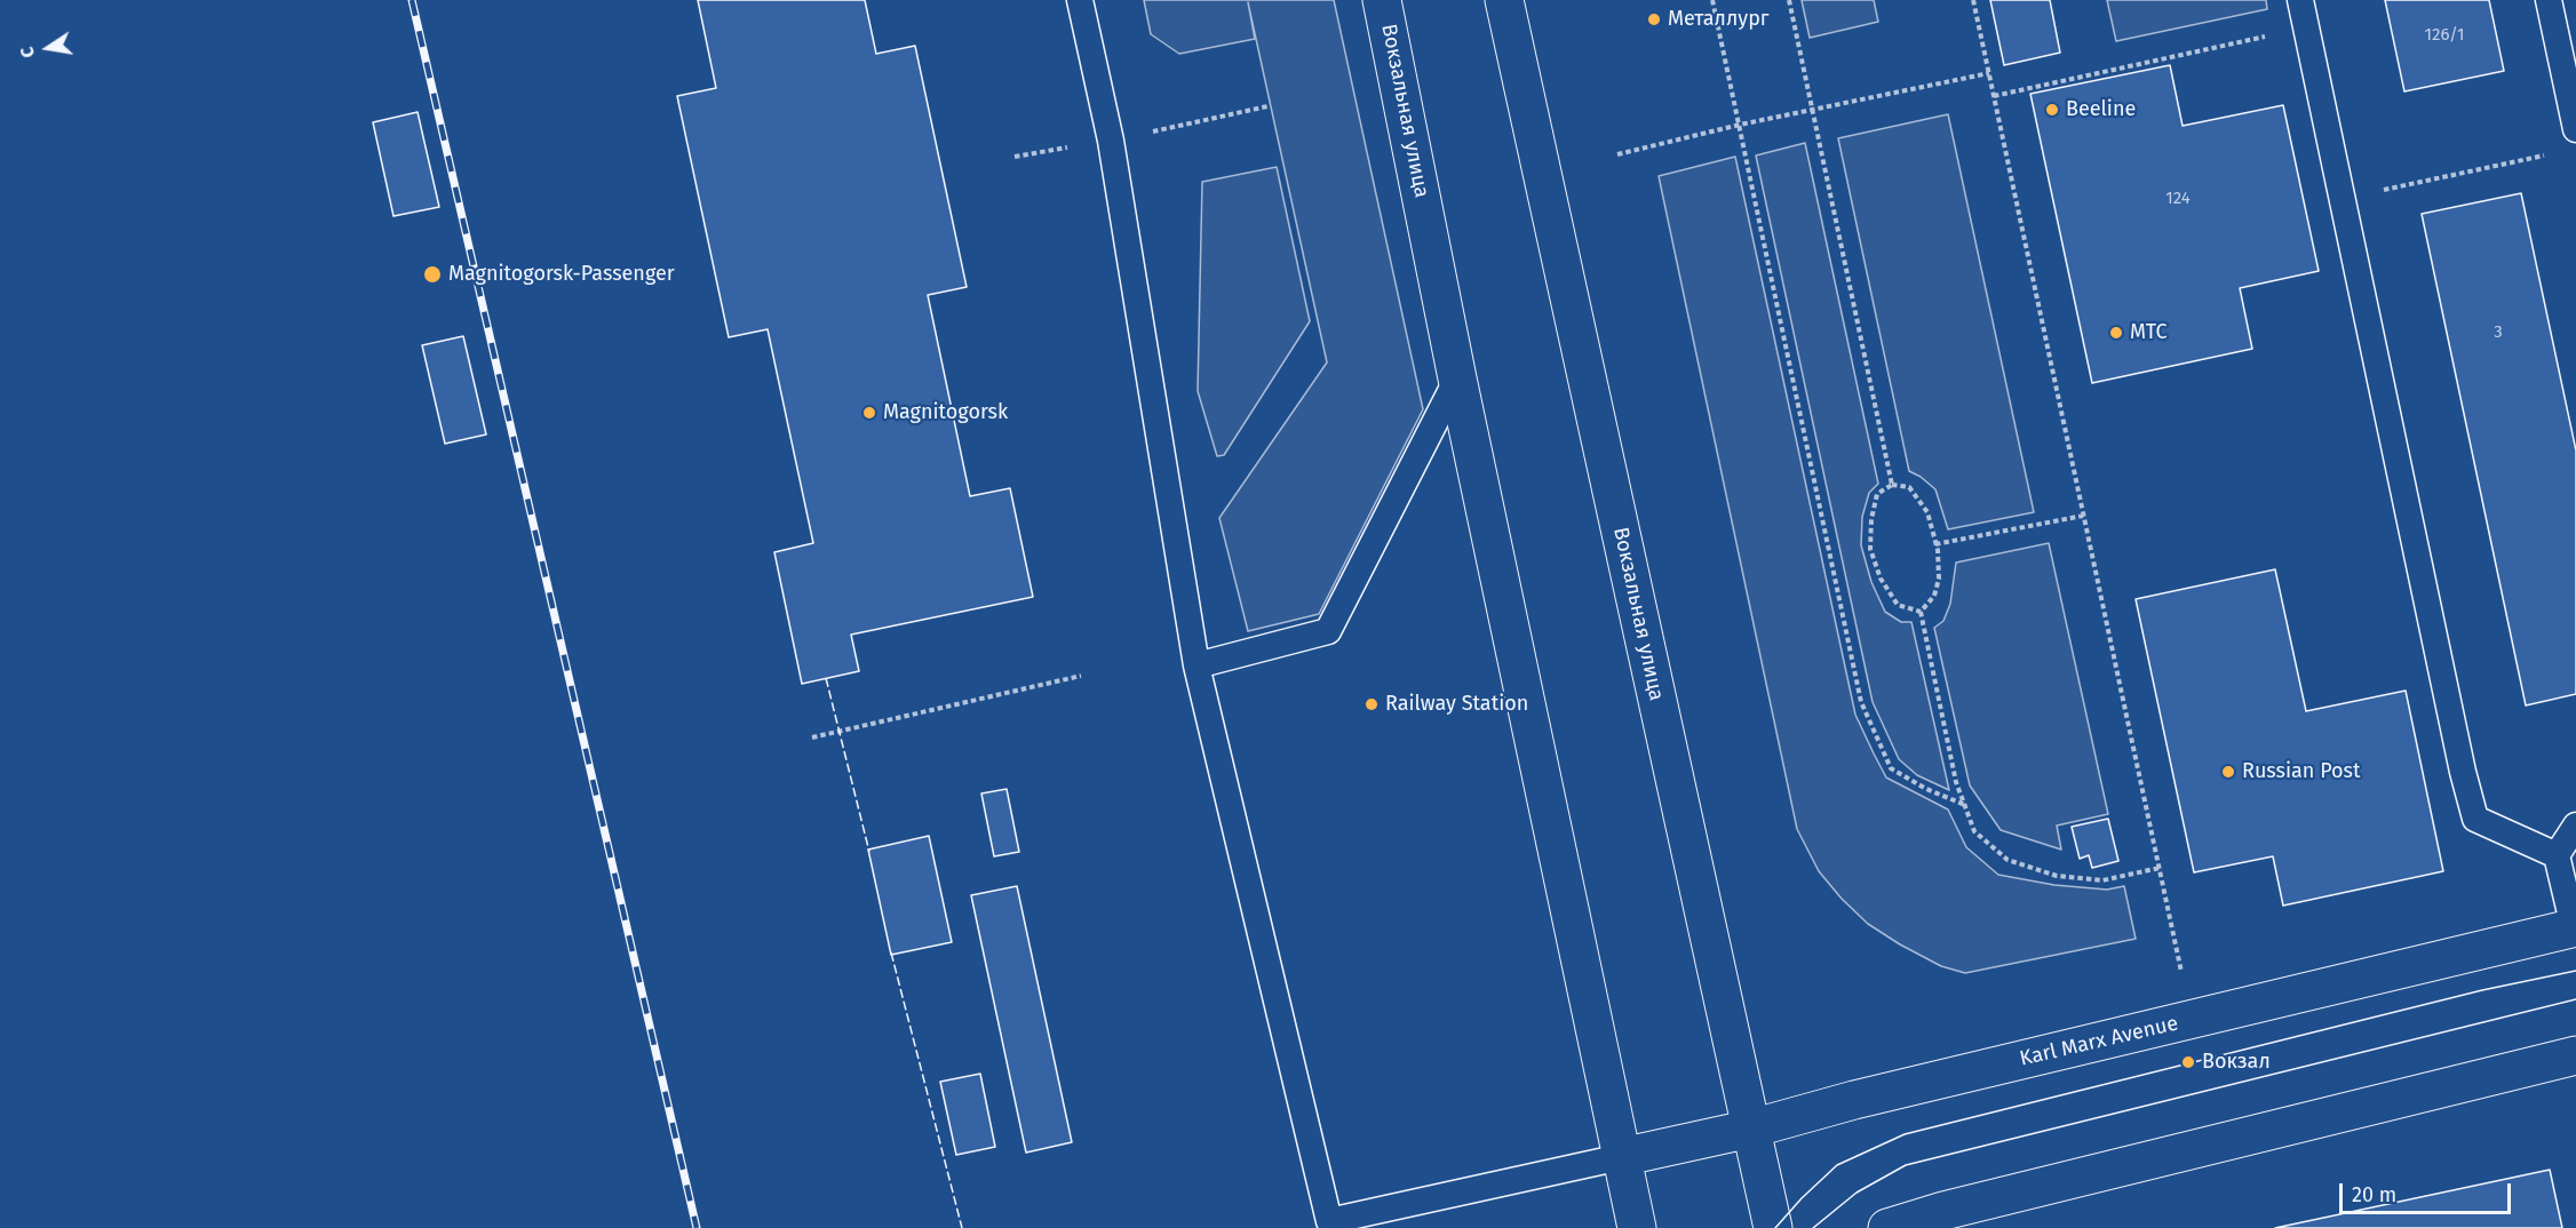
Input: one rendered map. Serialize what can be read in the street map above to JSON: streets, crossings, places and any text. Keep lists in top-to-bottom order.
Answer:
{
  "streets": {
    "main road": ["Вокзальная улица", "Karl Marx Avenue"]
  },
  "crossings": [
    ["Вокзальная улица", "Karl Marx Avenue"]
  ],
  "places": [
    "Металлург",
    "Beeline",
    "Magnitogorsk-Passenger",
    "МТС",
    "Magnitogorsk",
    "Railway Station",
    "Russian Post",
    "Вокзал"
  ],
  "house_numbers": ["126/1", "124", "3"],
  "scale_bar": "20 m",
  "north": "left"
}
